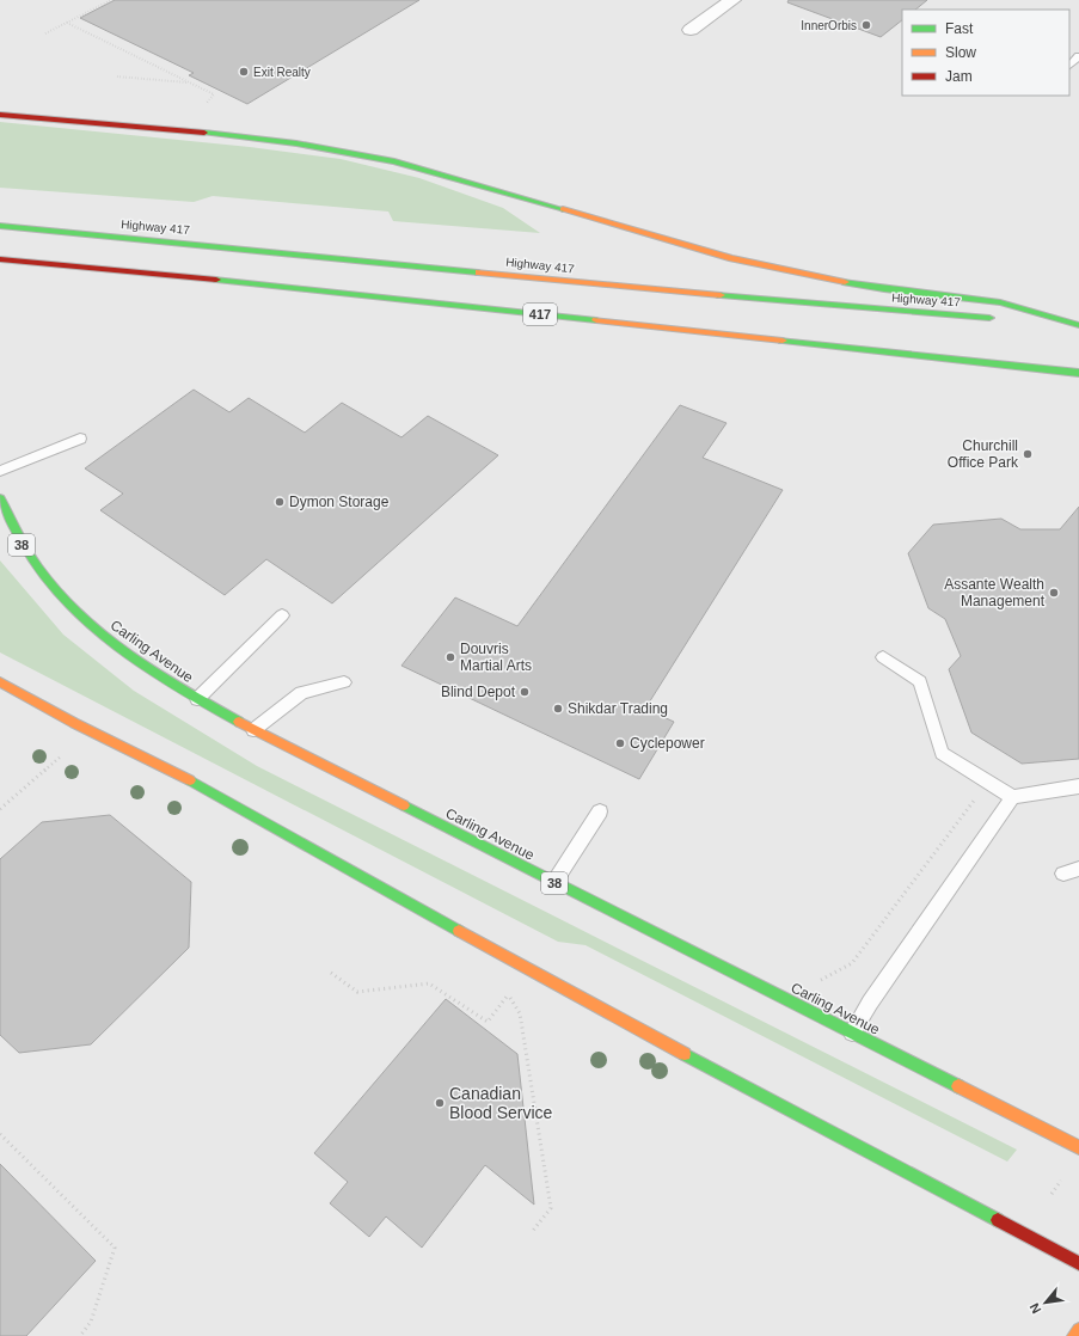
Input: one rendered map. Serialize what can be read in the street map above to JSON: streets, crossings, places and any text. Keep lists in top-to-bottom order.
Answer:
{
  "streets": {
    "main road": [
      "Highway 417",
      "417",
      "38",
      "Carling Avenue"
    ]
  },
  "places": [
    "InnerOrbis",
    "Exit Realty",
    "Churchill Office Park",
    "Dymon Storage",
    "Assante Wealth Management",
    "Douvris Martial Arts",
    "Blind Depot",
    "Shikdar Trading",
    "Cyclepower",
    "Canadian Blood Service"
  ],
  "legend": ["Fast", "Slow", "Jam"],
  "north": "bottom left"
}
